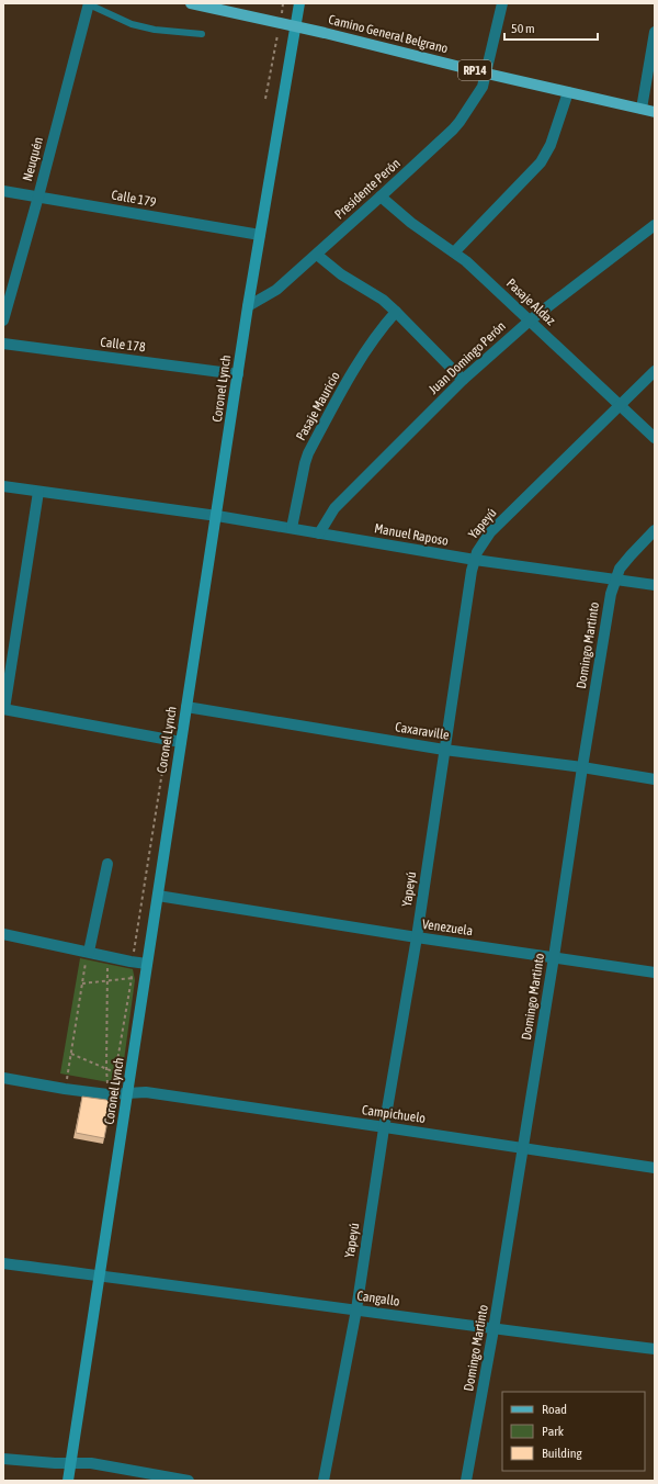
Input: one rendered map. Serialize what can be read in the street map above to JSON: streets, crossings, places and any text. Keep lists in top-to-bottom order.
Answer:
{
  "streets": {
    "main road": ["Camino General Belgrano", "RP14", "Coronel Lynch"],
    "street": [
      "Neuquén",
      "Presidente Perón",
      "Calle 179",
      "Pasaje Aldaz",
      "Calle 178",
      "Juan Domingo Perón",
      "Pasaje Mauricio",
      "Yapeyú",
      "Manuel Raposo",
      "Domingo Martinto",
      "Caxaraville",
      "Venezuela",
      "Campichuelo",
      "Cangallo"
    ]
  },
  "crossings": [
    ["Camino General Belgrano", "Presidente Perón"],
    ["Camino General Belgrano", "Coronel Lynch"],
    ["Neuquén", "Calle 179"],
    ["Presidente Perón", "Pasaje Aldaz"],
    ["Presidente Perón", "Coronel Lynch"],
    ["Calle 179", "Coronel Lynch"],
    ["Pasaje Aldaz", "Juan Domingo Perón"],
    ["Pasaje Aldaz", "Yapeyú"],
    ["Calle 178", "Coronel Lynch"],
    ["Juan Domingo Perón", "Manuel Raposo"],
    ["Coronel Lynch", "Manuel Raposo"],
    ["Coronel Lynch", "Caxaraville"],
    ["Coronel Lynch", "Venezuela"],
    ["Coronel Lynch", "Campichuelo"],
    ["Coronel Lynch", "Cangallo"],
    ["Pasaje Mauricio", "Manuel Raposo"],
    ["Yapeyú", "Manuel Raposo"],
    ["Yapeyú", "Caxaraville"],
    ["Yapeyú", "Venezuela"],
    ["Yapeyú", "Campichuelo"],
    ["Yapeyú", "Cangallo"],
    ["Manuel Raposo", "Domingo Martinto"],
    ["Domingo Martinto", "Caxaraville"],
    ["Domingo Martinto", "Venezuela"],
    ["Domingo Martinto", "Campichuelo"],
    ["Domingo Martinto", "Cangallo"]
  ],
  "legend": ["Road", "Park", "Building"],
  "scale_bar": "50 m"
}
